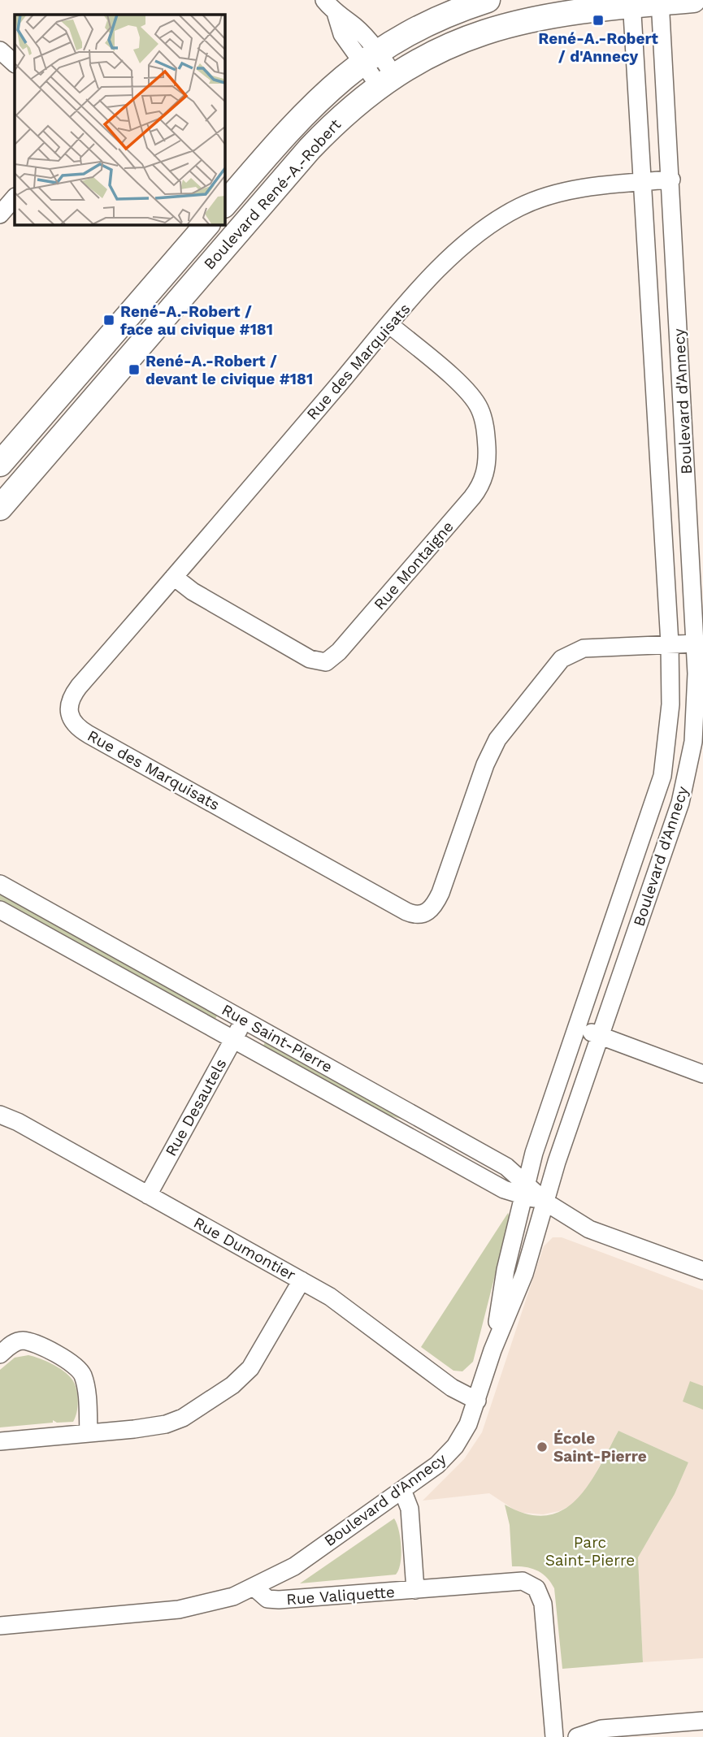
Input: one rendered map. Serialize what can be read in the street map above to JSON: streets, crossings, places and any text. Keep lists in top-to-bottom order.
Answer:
{
  "streets": {
    "street": [
      "Boulevard René-A.-Robert",
      "Rue des Marquisats",
      "Boulevard d'Annecy",
      "Rue Montaigne",
      "Rue Saint-Pierre",
      "Rue Desautels",
      "Rue Dumontier",
      "Rue Valiquette"
    ]
  },
  "crossings": [
    ["Boulevard René-A.-Robert", "Boulevard d'Annecy"],
    ["Rue des Marquisats", "Boulevard d'Annecy"],
    ["Rue des Marquisats", "Rue Montaigne"],
    ["Boulevard d'Annecy", "Rue Saint-Pierre"],
    ["Boulevard d'Annecy", "Rue Dumontier"],
    ["Boulevard d'Annecy", "Rue Valiquette"],
    ["Rue Saint-Pierre", "Rue Desautels"],
    ["Rue Desautels", "Rue Dumontier"]
  ],
  "parks": ["Parc Saint-Pierre"],
  "places": {
    "transit": ["René-A.-Robert / d'Annecy", "René-A.-Robert / face au civique #181", "René-A.-Robert / devant le civique #181"],
    "other": ["École Saint-Pierre"]
  }
}
